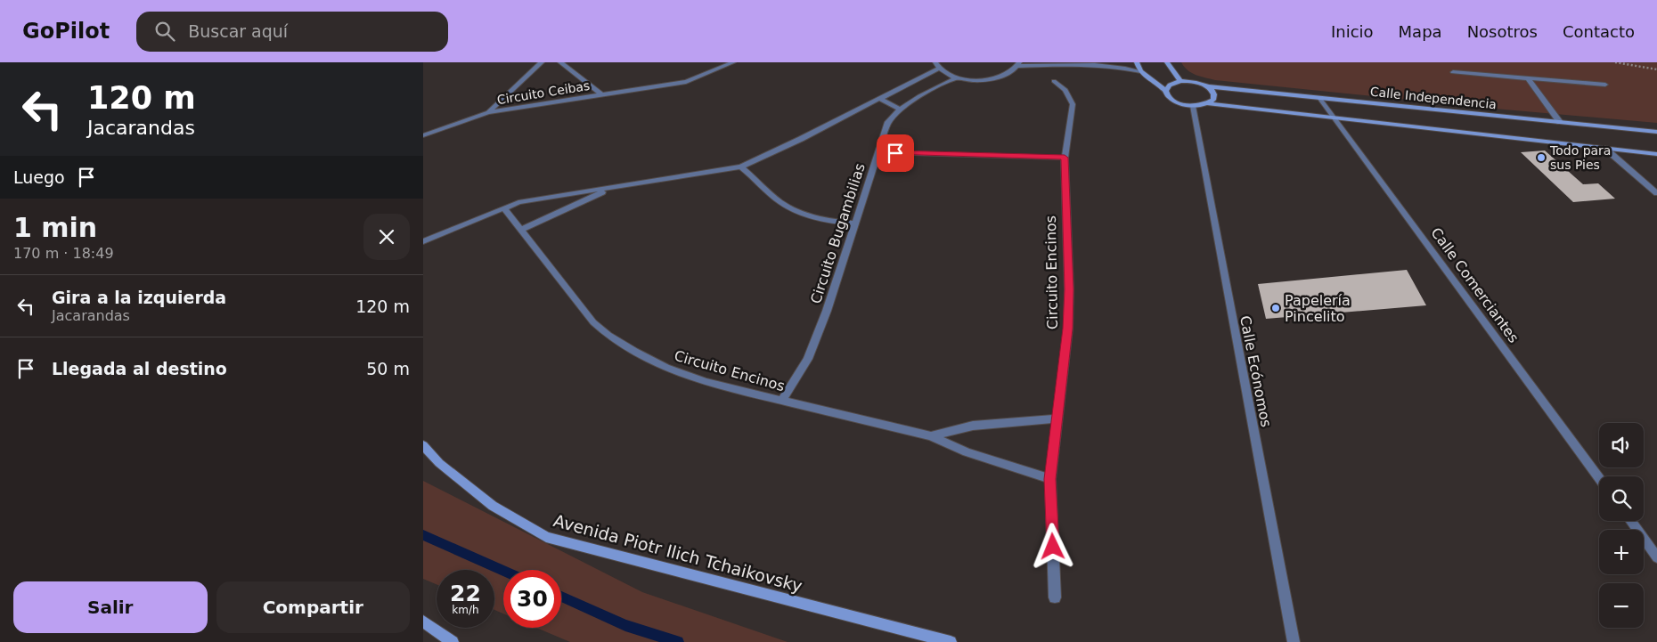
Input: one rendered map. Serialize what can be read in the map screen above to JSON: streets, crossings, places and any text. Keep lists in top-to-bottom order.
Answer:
{
  "streets": {
    "street": [
      "Circuito Ceibas",
      "Calle Independencia",
      "Circuito Bugambilias",
      "Circuito Encinos",
      "Calle Comerciantes",
      "Calle Ecónomos",
      "Avenida Piotr Ilich Tchaikovsky"
    ]
  },
  "crossings": [
    ["Calle Independencia", "Calle Comerciantes"],
    ["Circuito Bugambilias", "Circuito Encinos"]
  ],
  "places": ["Todo para sus Pies", "Papelería Pincelito"],
  "page": {
    "header": "GoPilot",
    "search": "Buscar aquí",
    "nav": [
      "Inicio",
      "Mapa",
      "Nosotros",
      "Contacto"
    ],
    "turn": ["120 m", "Jacarandas"],
    "then": "Luego",
    "heading": ["1 min", "170 m · 18:49"],
    "list": [
      {
        "name": "Gira a la izquierda",
        "note": "Jacarandas",
        "value": "120 m"
      },
      {
        "name": "Llegada al destino",
        "value": "50 m"
      }
    ],
    "map_buttons": ["+", "−"],
    "speed": "22 km/h",
    "limit": "30",
    "buttons": ["Salir", "Compartir"]
  }
}
